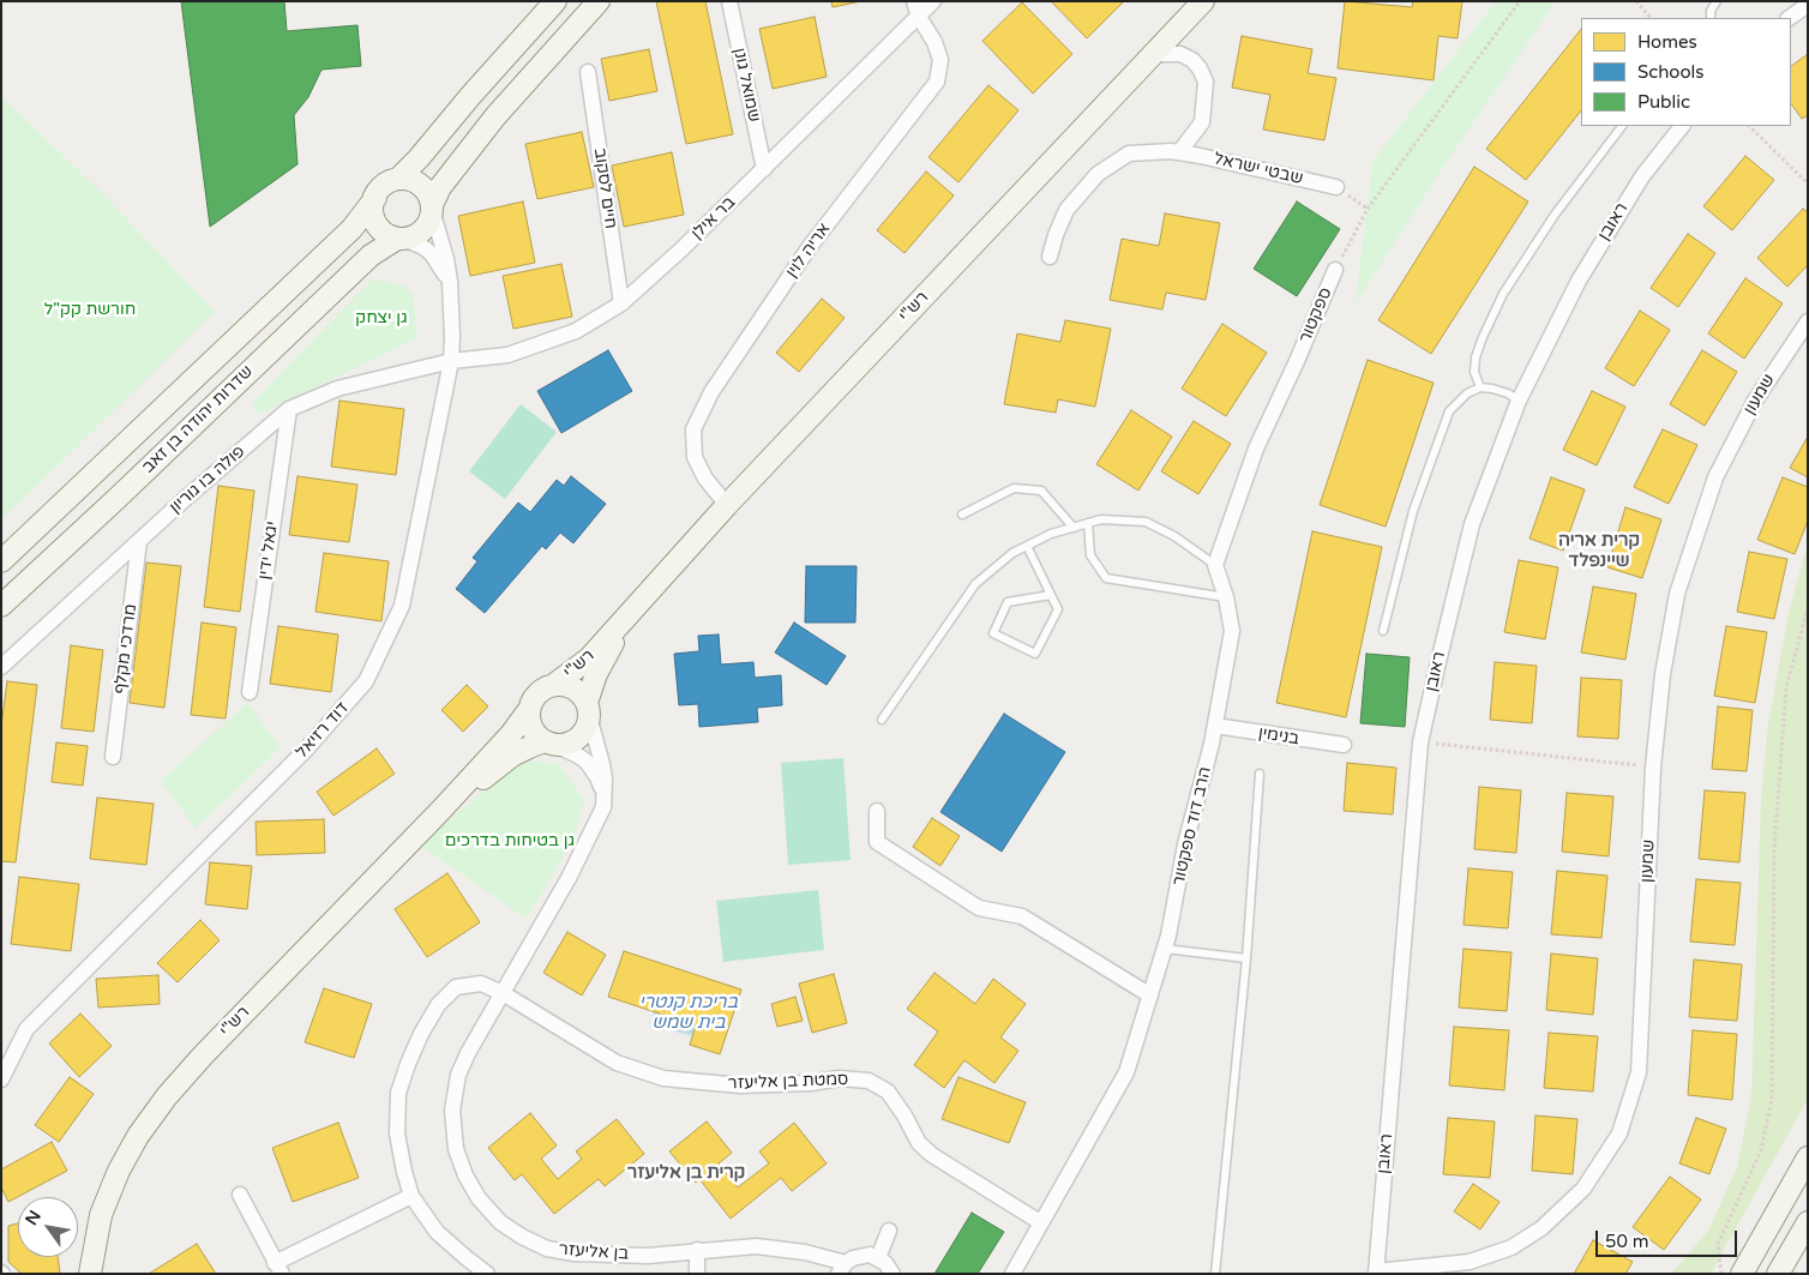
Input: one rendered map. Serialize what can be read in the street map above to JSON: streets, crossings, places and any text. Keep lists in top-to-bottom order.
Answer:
{
  "streets": {
    "street": [
      "שמואל גונן",
      "שבטי ישראל",
      "חיים לסקוב",
      "בר אילן",
      "ראובן",
      "אריה לוין",
      "רש\"י",
      "ספקטור",
      "שמעון",
      "שדרות יהודה בן זאב",
      "פולה בו גוריון",
      "יגאל ידין",
      "מרדכי מקלף",
      "דוד רזיאל",
      "בנימין",
      "הרב דוד ספקטור",
      "סמטת בן אליעזר",
      "בן אליעזר"
    ]
  },
  "crossings": [
    ["שמואל גונן", "בר אילן"],
    ["חיים לסקוב", "בר אילן"],
    ["בר אילן", "אריה לוין"],
    ["בר אילן", "פולה בו גוריון"],
    ["בר אילן", "דוד רזיאל"],
    ["ראובן", "שמעון"],
    ["אריה לוין", "רש\"י"],
    ["רש\"י", "בן אליעזר"],
    ["ספקטור", "הרב דוד ספקטור"],
    ["שדרות יהודה בן זאב", "דוד רזיאל"],
    ["פולה בו גוריון", "יגאל ידין"],
    ["פולה בו גוריון", "מרדכי מקלף"],
    ["פולה בו גוריון", "דוד רזיאל"],
    ["בנימין", "הרב דוד ספקטור"],
    ["הרב דוד ספקטור", "סמטת בן אליעזר"],
    ["סמטת בן אליעזר", "בן אליעזר"]
  ],
  "districts": ["קרית אריה שיינפלד", "קרית בן אליעזר"],
  "water": ["בריכת קנטרי בית שמש"],
  "parks": ["חורשת קק\"ל", "גן יצחק", "גן בטיחות בדרכים"],
  "legend": ["Homes", "Schools", "Public"],
  "scale_bar": "50 m",
  "north": "top left"
}
